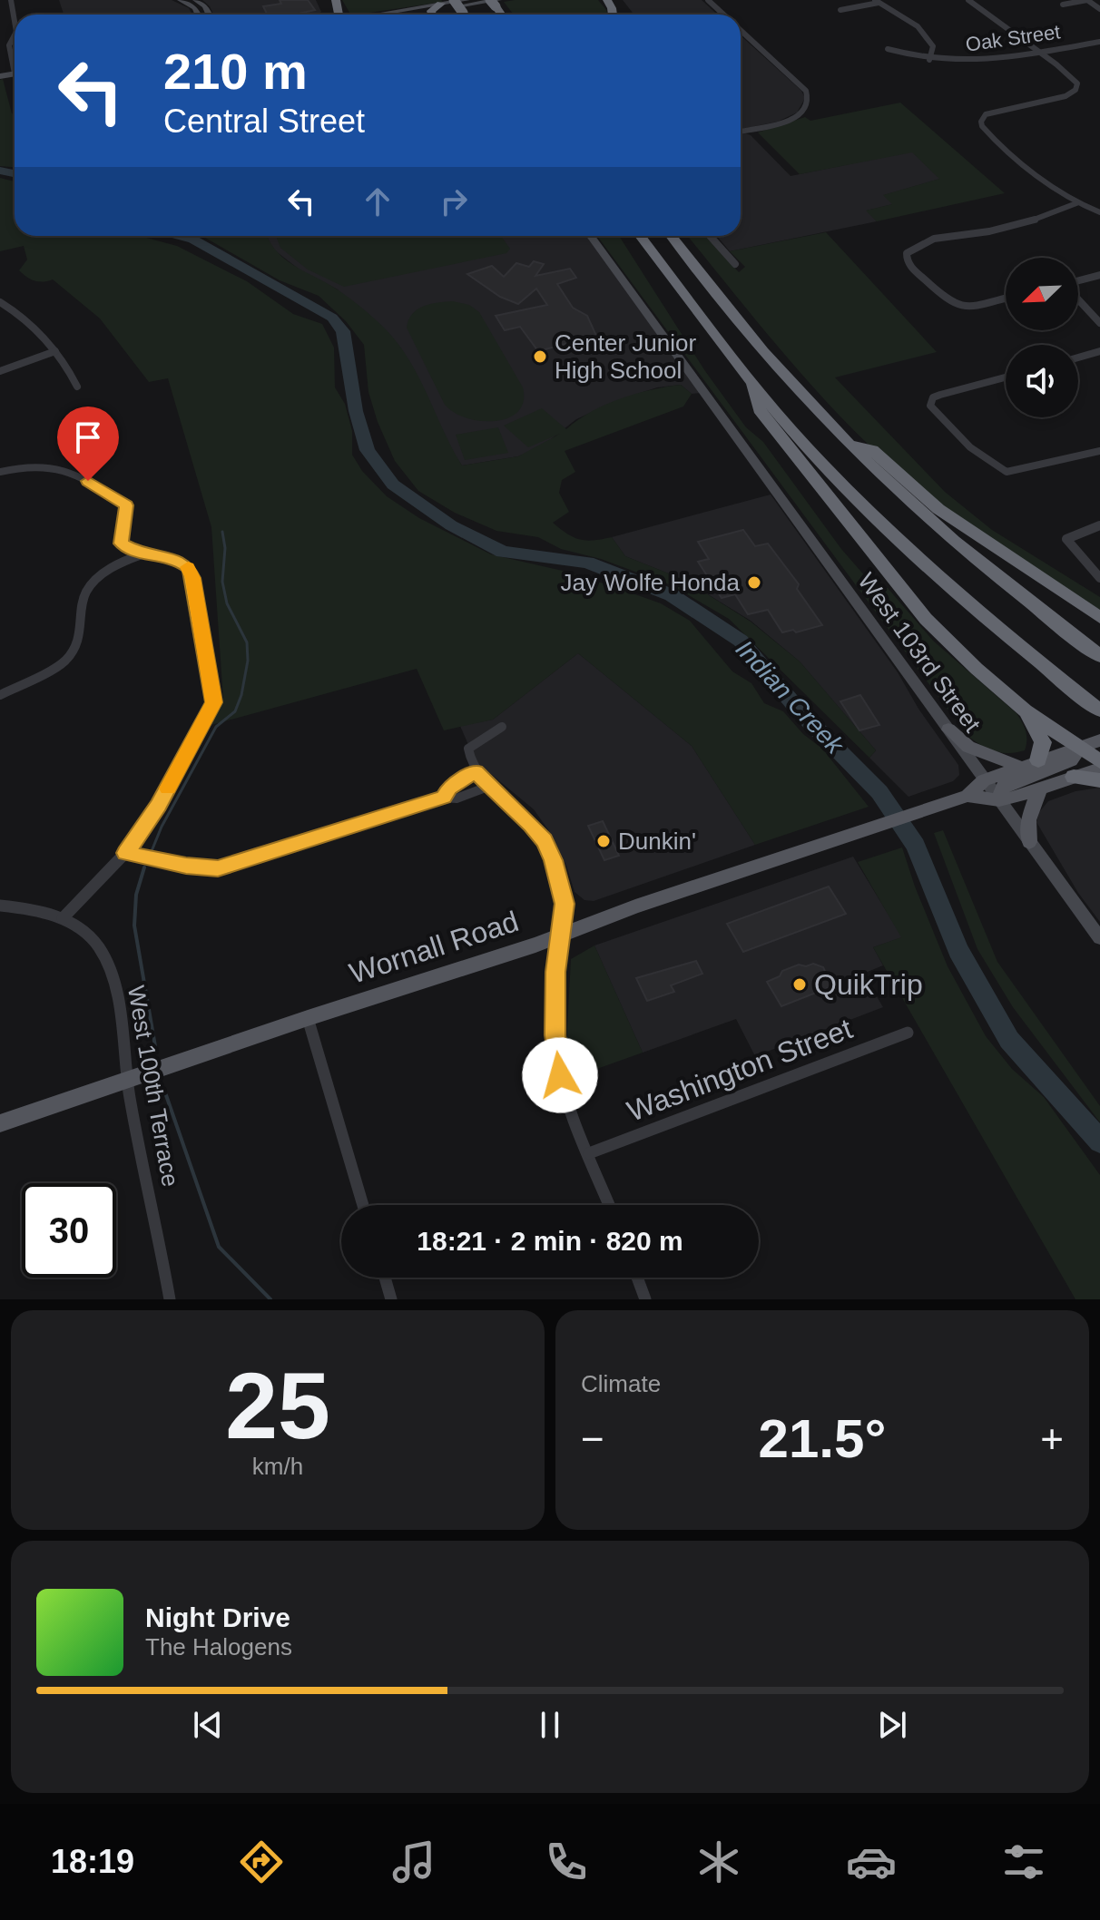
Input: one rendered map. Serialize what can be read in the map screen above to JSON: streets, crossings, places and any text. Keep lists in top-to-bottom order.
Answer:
{
  "streets": {
    "main road": ["Wornall Road"],
    "street": [
      "Oak Street",
      "West 103rd Street",
      "Washington Street",
      "West 100th Terrace"
    ]
  },
  "crossings": [
    ["West 103rd Street", "Wornall Road"],
    ["Wornall Road", "West 100th Terrace"]
  ],
  "water": ["Indian Creek"],
  "places": [
    "Center Junior High School",
    "Jay Wolfe Honda",
    "Dunkin'",
    "QuikTrip"
  ],
  "north": "bottom left",
  "page": {
    "turn": ["210 m", "Central Street"],
    "limit": "30",
    "trip": "18:21 · 2 min · 820 m",
    "tile": [
      ["25", "km/h"],
      "Climate"
    ],
    "heat": ["−", "21.5°", "+"],
    "song": ["Night Drive", "The Halogens"],
    "tabs": "18:19"
  }
}
